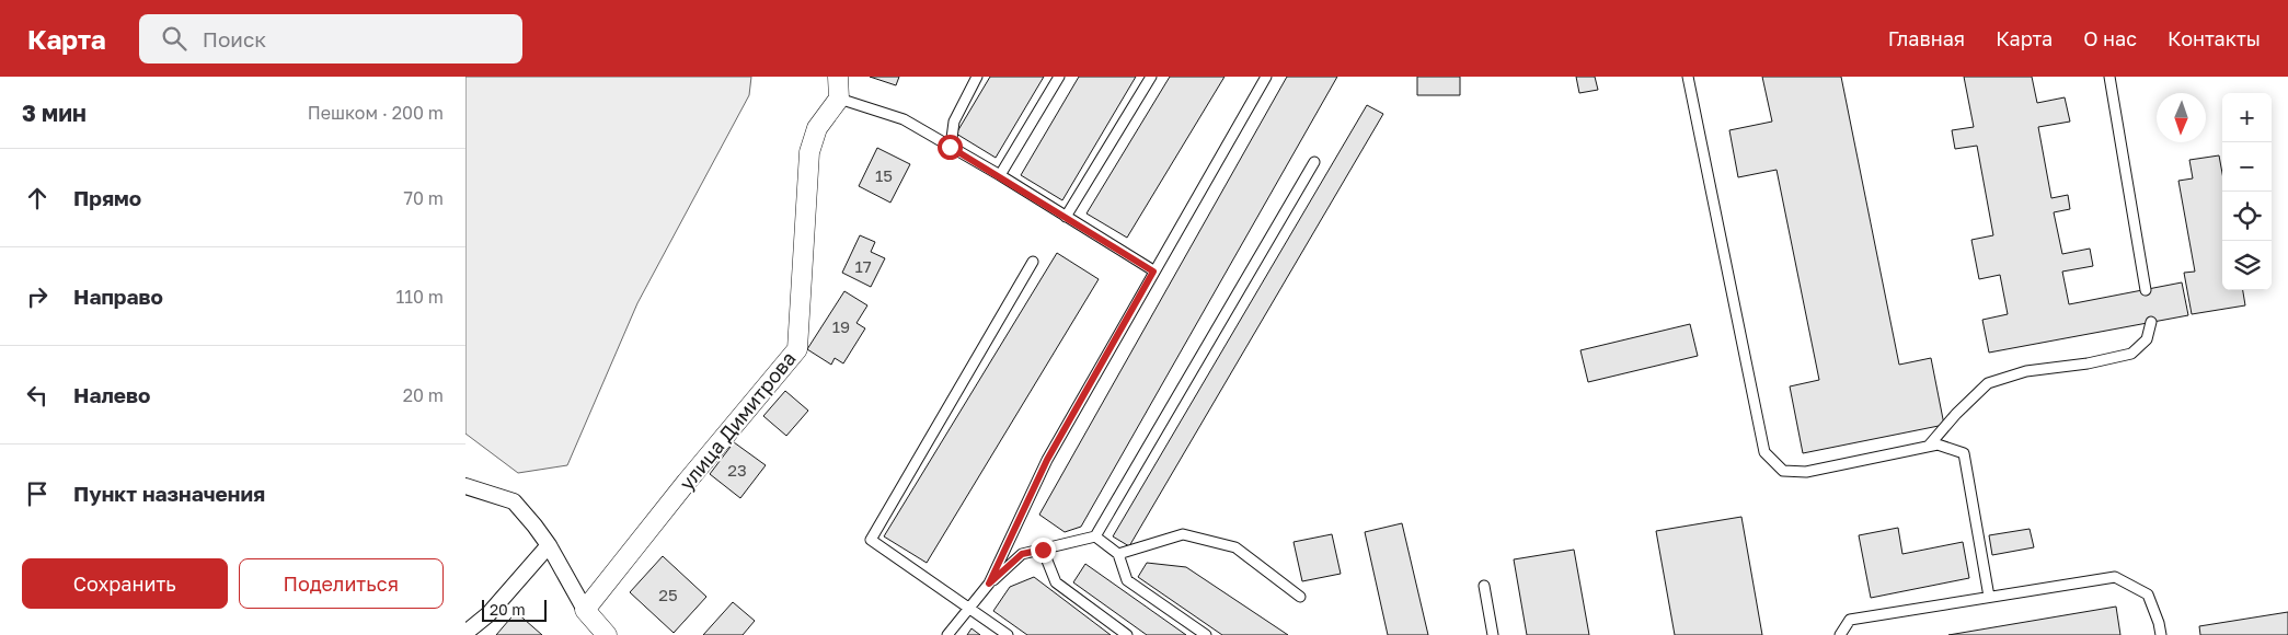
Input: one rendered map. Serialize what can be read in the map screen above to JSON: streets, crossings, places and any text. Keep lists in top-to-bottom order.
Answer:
{
  "streets": {
    "street": ["улица Димитрова"]
  },
  "house_numbers": [
    "15",
    "17",
    "19",
    "23",
    "25"
  ],
  "scale_bar": "20 m",
  "north": "bottom",
  "page": {
    "header": "Карта",
    "search": "Поиск",
    "nav": [
      "Главная",
      "Карта",
      "О нас",
      "Контакты"
    ],
    "heading": ["3 мин", "Пешком · 200 m"],
    "map_buttons": ["+", "−"],
    "list": [
      ["Прямо", "70 m"],
      ["Направо", "110 m"],
      ["Налево", "20 m"],
      "Пункт назначения"
    ],
    "buttons": ["Сохранить", "Поделиться"],
    "scale": "20 m"
  }
}
